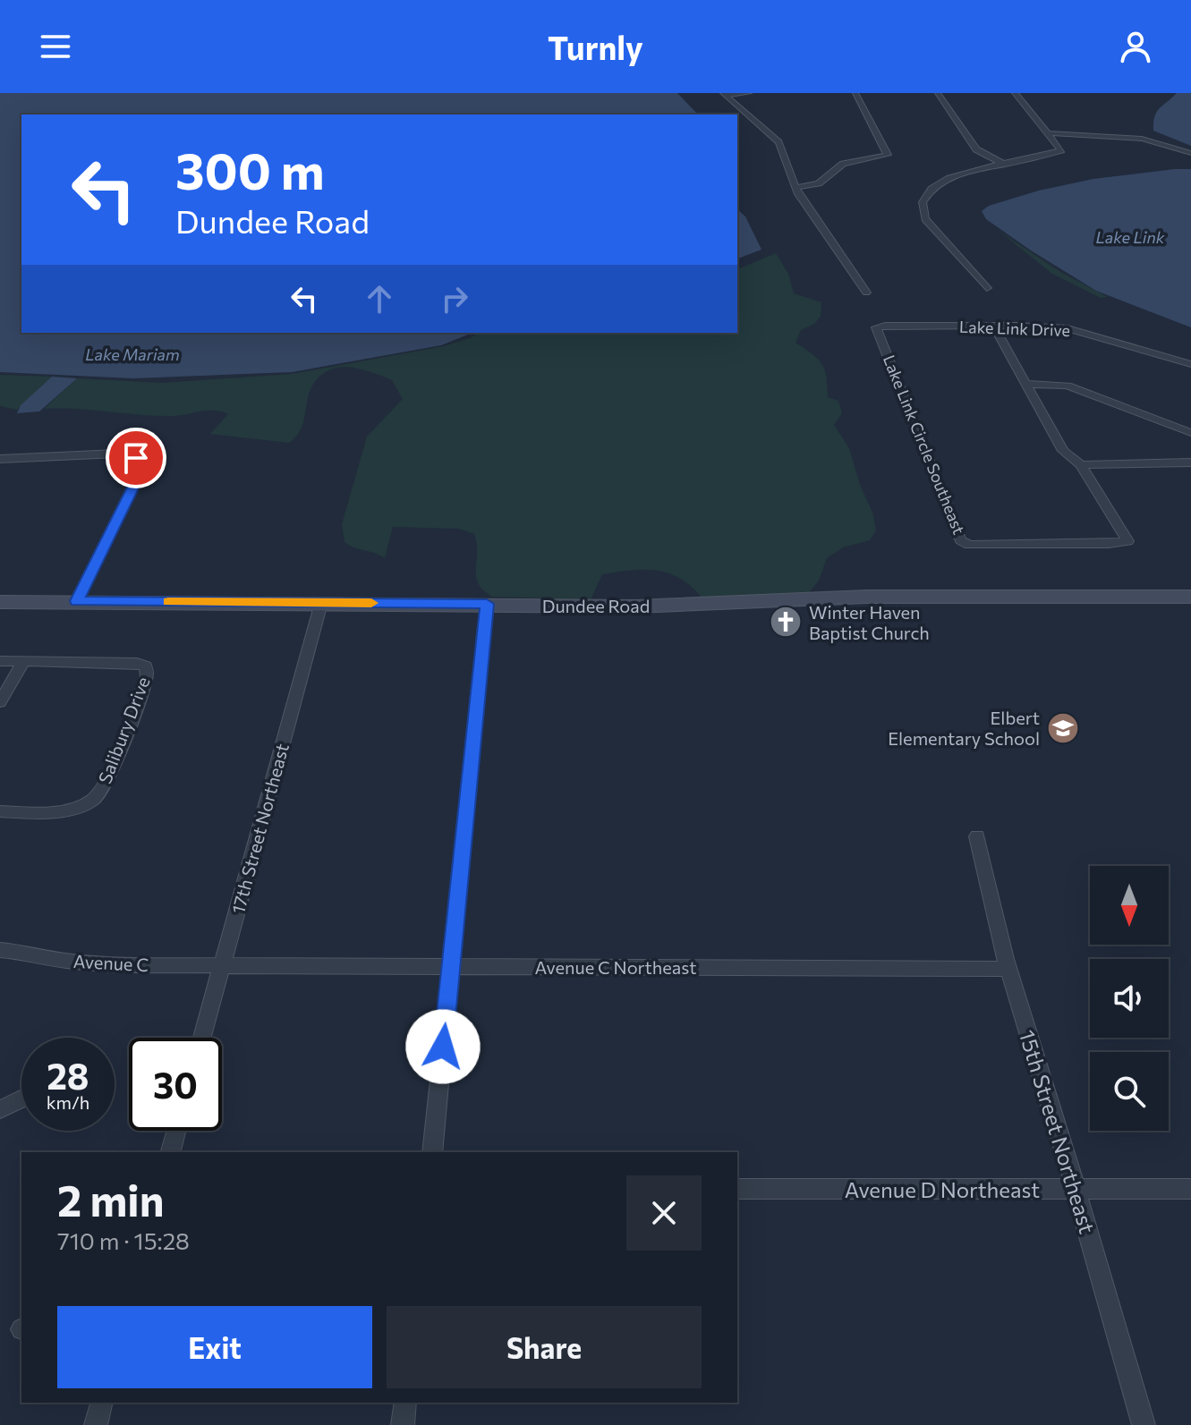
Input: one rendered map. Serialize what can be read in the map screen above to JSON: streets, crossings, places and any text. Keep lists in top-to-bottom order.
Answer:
{
  "streets": {
    "main road": ["Dundee Road"],
    "street": [
      "Lake Link Drive",
      "Lake Link Circle Southeast",
      "Salibury Drive",
      "17th Street Northeast",
      "Avenue C",
      "Avenue C Northeast",
      "15th Street Northeast",
      "Avenue D Northeast"
    ]
  },
  "crossings": [
    ["Lake Link Drive", "Lake Link Circle Southeast"],
    ["Dundee Road", "17th Street Northeast"],
    ["17th Street Northeast", "Avenue C"],
    ["17th Street Northeast", "Avenue C Northeast"],
    ["Avenue C", "Avenue C Northeast"],
    ["Avenue C Northeast", "15th Street Northeast"],
    ["15th Street Northeast", "Avenue D Northeast"]
  ],
  "water": ["Lake Link", "Lake Mariam"],
  "places": {
    "church": ["Winter Haven Baptist Church"],
    "school or university": ["Elbert Elementary School"]
  },
  "north": "bottom",
  "page": {
    "header": "Turnly",
    "turn": ["300 m", "Dundee Road"],
    "speed": "28 km/h",
    "limit": "30",
    "heading": ["2 min", "710 m · 15:28"],
    "buttons": ["Exit", "Share"]
  }
}
